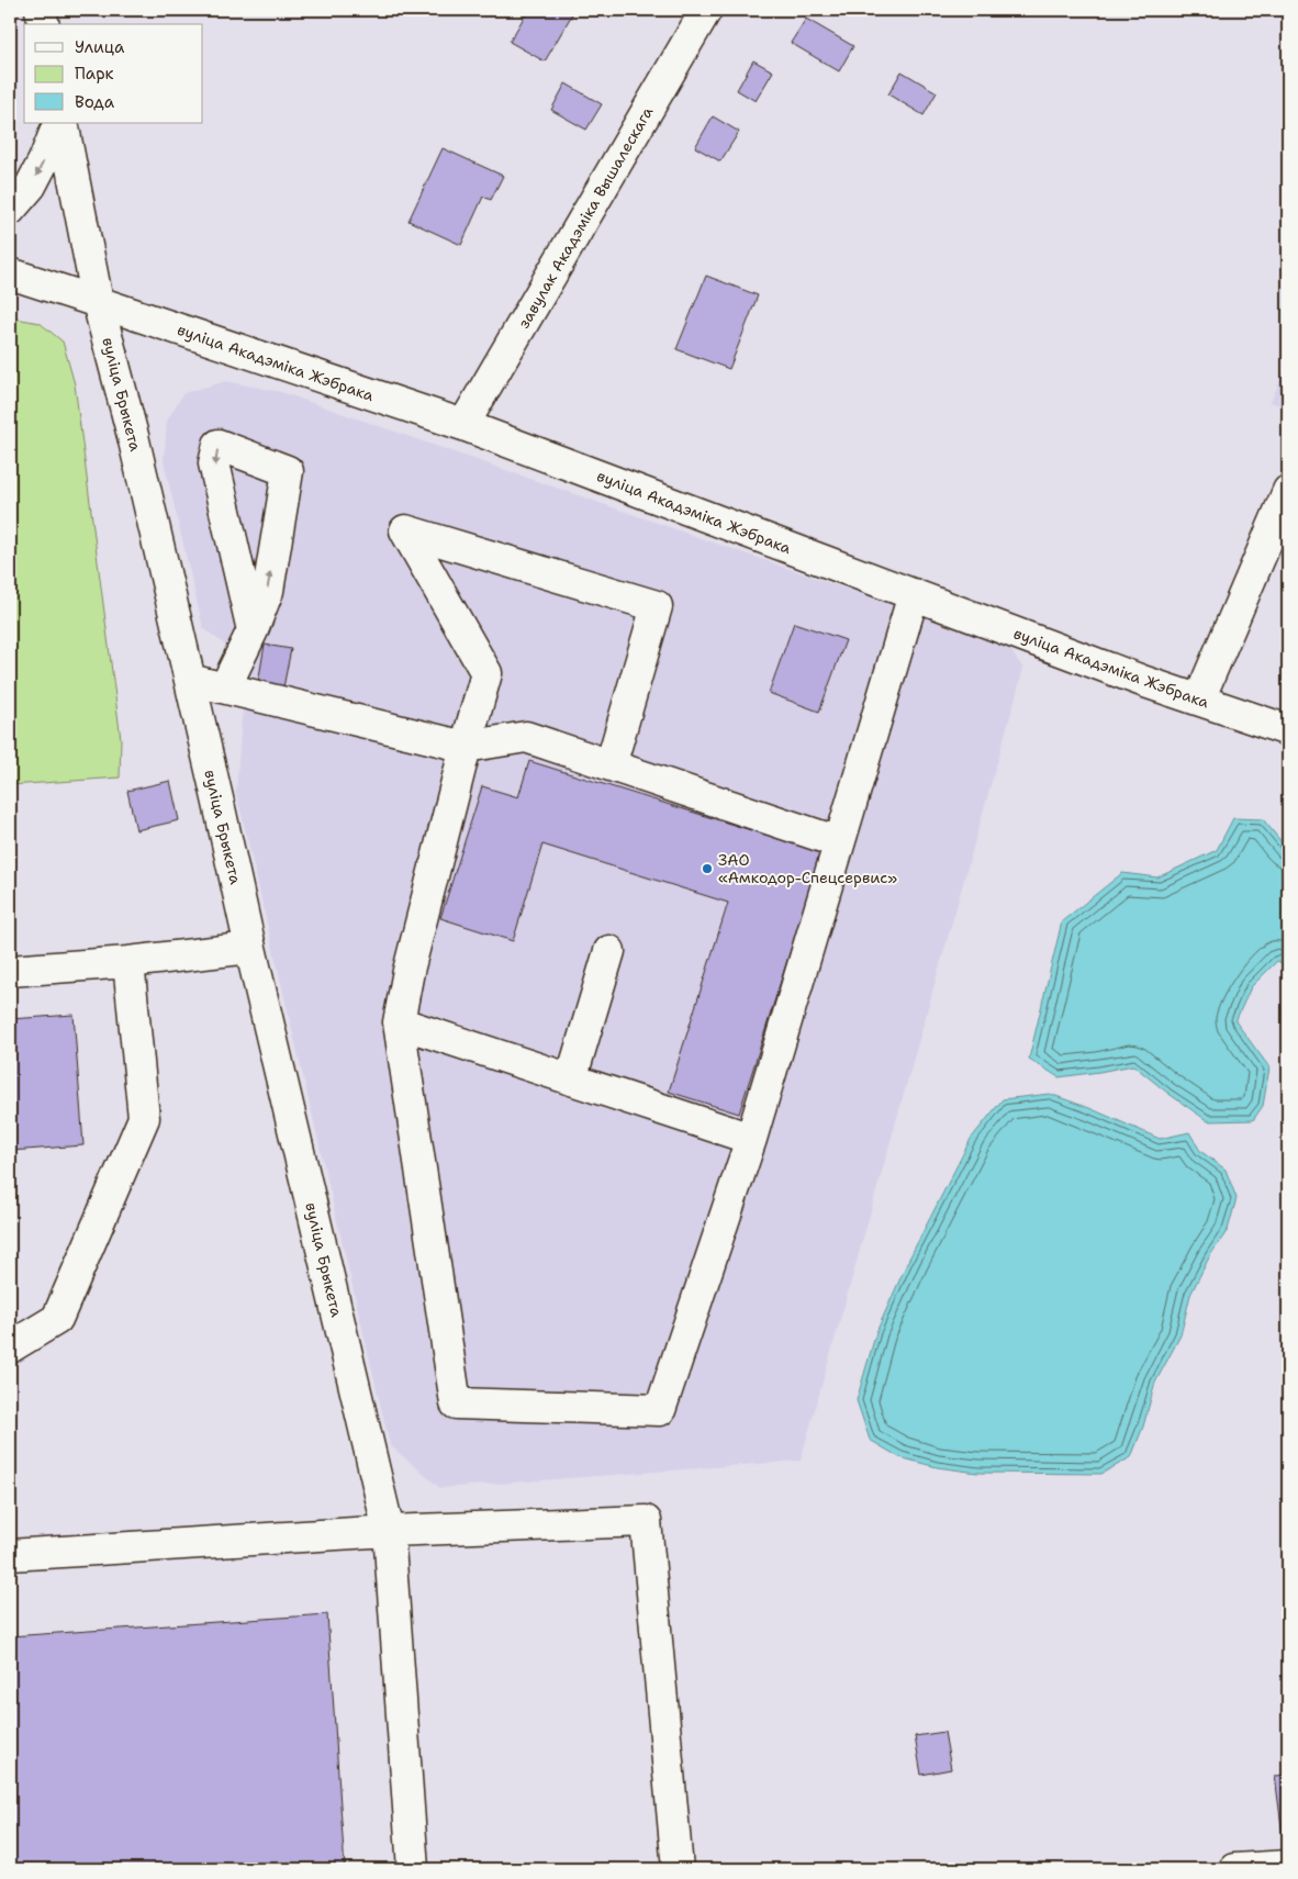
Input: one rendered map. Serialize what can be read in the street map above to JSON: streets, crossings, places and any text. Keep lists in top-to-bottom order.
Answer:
{
  "streets": {
    "street": ["завулак Акадэміка Вышалескага", "вуліца Акадэміка Жэбрака", "вуліца Брыкета"]
  },
  "crossings": [
    ["завулак Акадэміка Вышалескага", "вуліца Акадэміка Жэбрака"],
    ["вуліца Акадэміка Жэбрака", "вуліца Брыкета"]
  ],
  "places": ["ЗАО «Амкодор-Спецсервис»"],
  "legend": ["Улица", "Парк", "Вода"]
}
